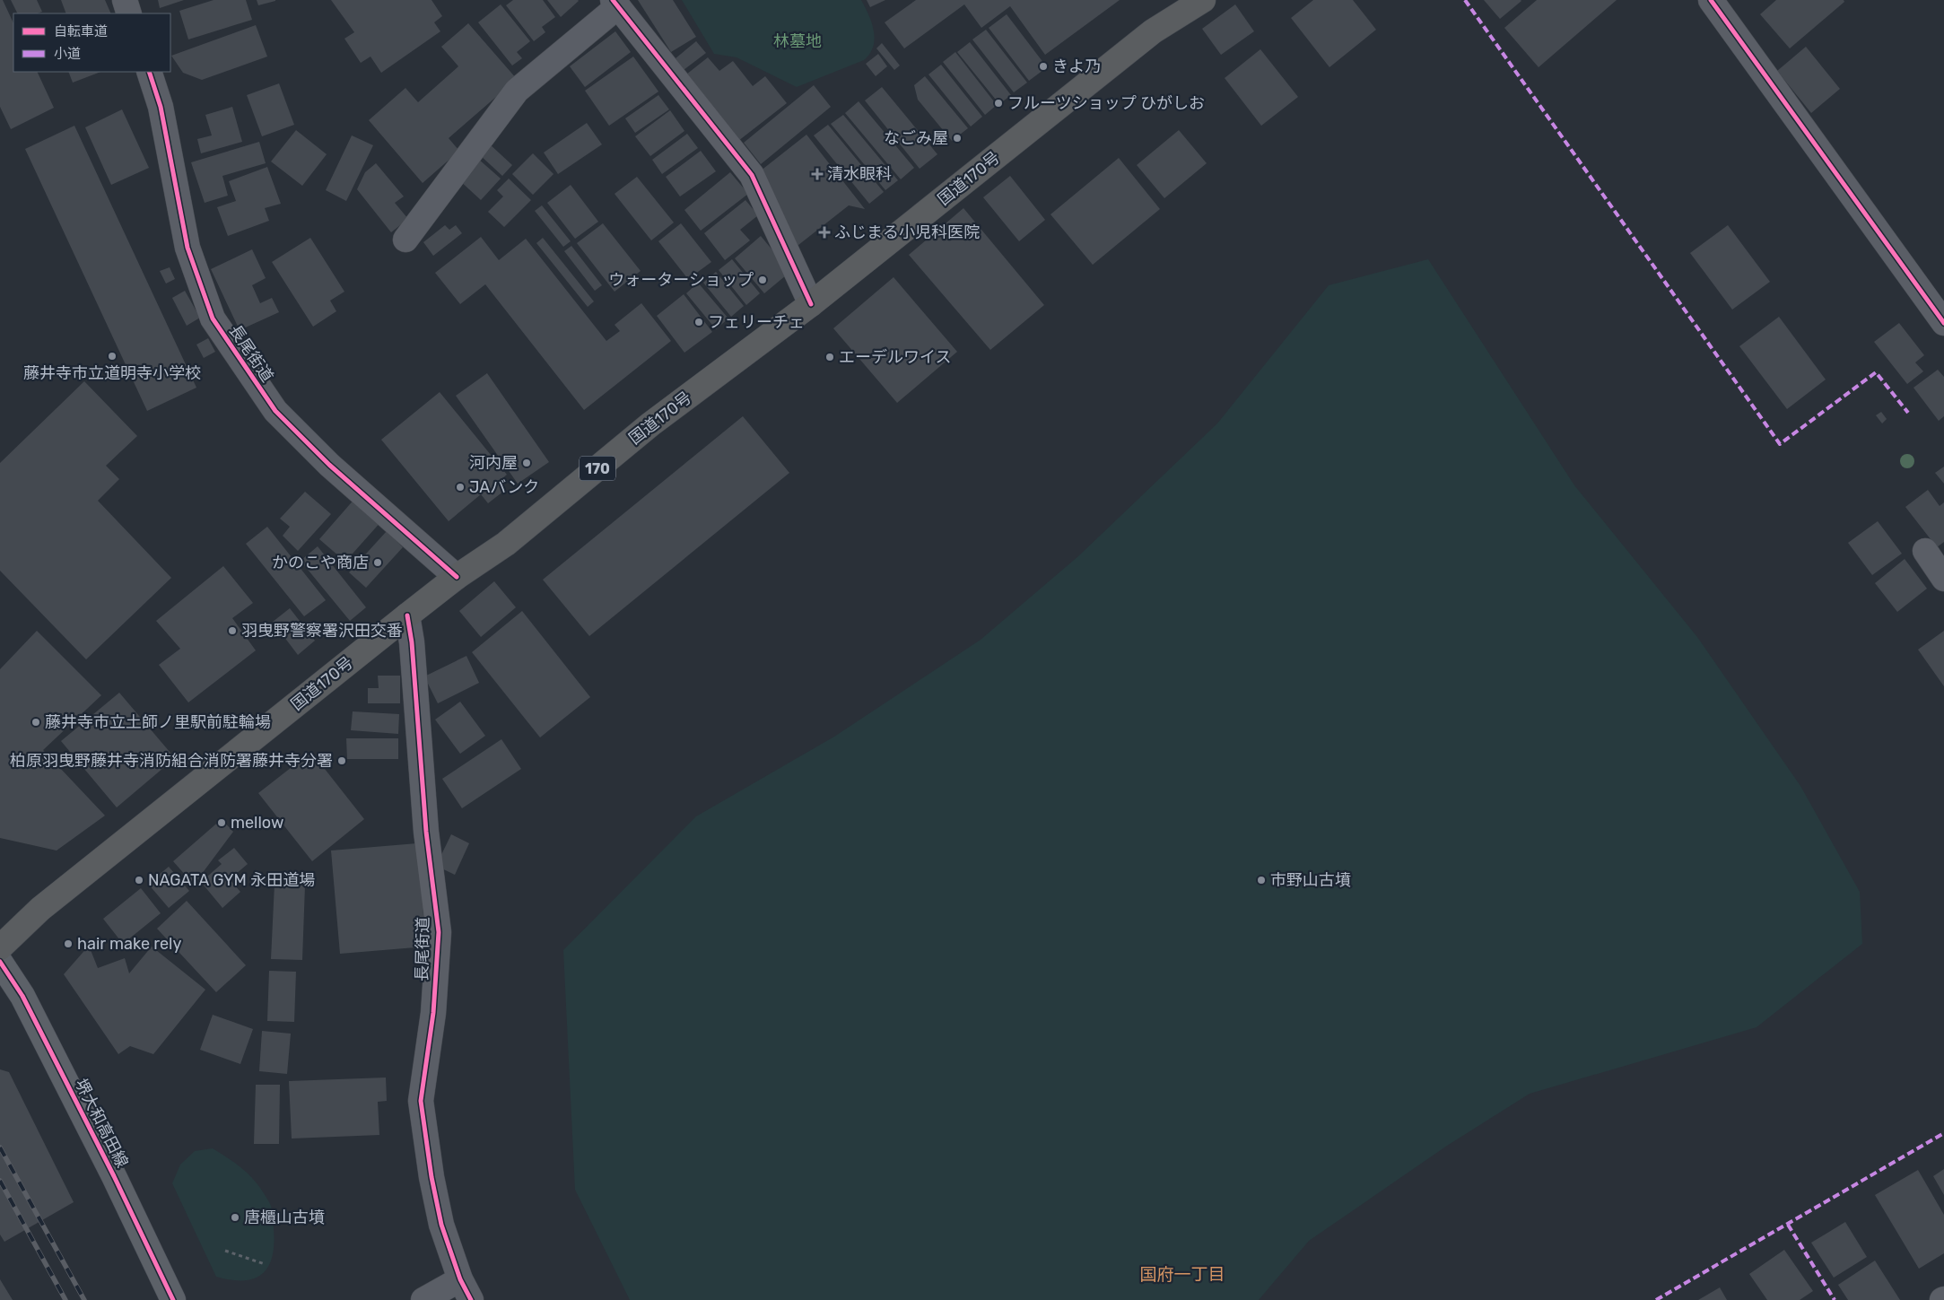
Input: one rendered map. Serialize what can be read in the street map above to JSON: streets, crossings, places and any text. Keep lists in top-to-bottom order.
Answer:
{
  "streets": {
    "highway": ["国道170号", "170"],
    "main road": ["堺大和高田線"],
    "street": ["長尾街道"]
  },
  "crossings": [
    ["国道170号", "長尾街道"]
  ],
  "districts": ["国府一丁目"],
  "parks": ["林墓地"],
  "places": {
    "other": [
      "きよ乃",
      "フルーツショップ ひがしお",
      "なごみ屋",
      "ウォーターショップ",
      "フェリーチェ",
      "藤井寺市立道明寺小学校",
      "エーデルワイス",
      "河内屋",
      "JAバンク",
      "かのこや商店",
      "羽曳野警察署沢田交番",
      "藤井寺市立土師ノ里駅前駐輪場",
      "柏原羽曳野藤井寺消防組合消防署藤井寺分署",
      "mellow",
      "NAGATA GYM 永田道場",
      "市野山古墳",
      "hair make rely",
      "唐櫃山古墳"
    ],
    "health": ["清水眼科", "ふじまる小児科医院"]
  },
  "legend": ["自転車道", "小道"]
}
